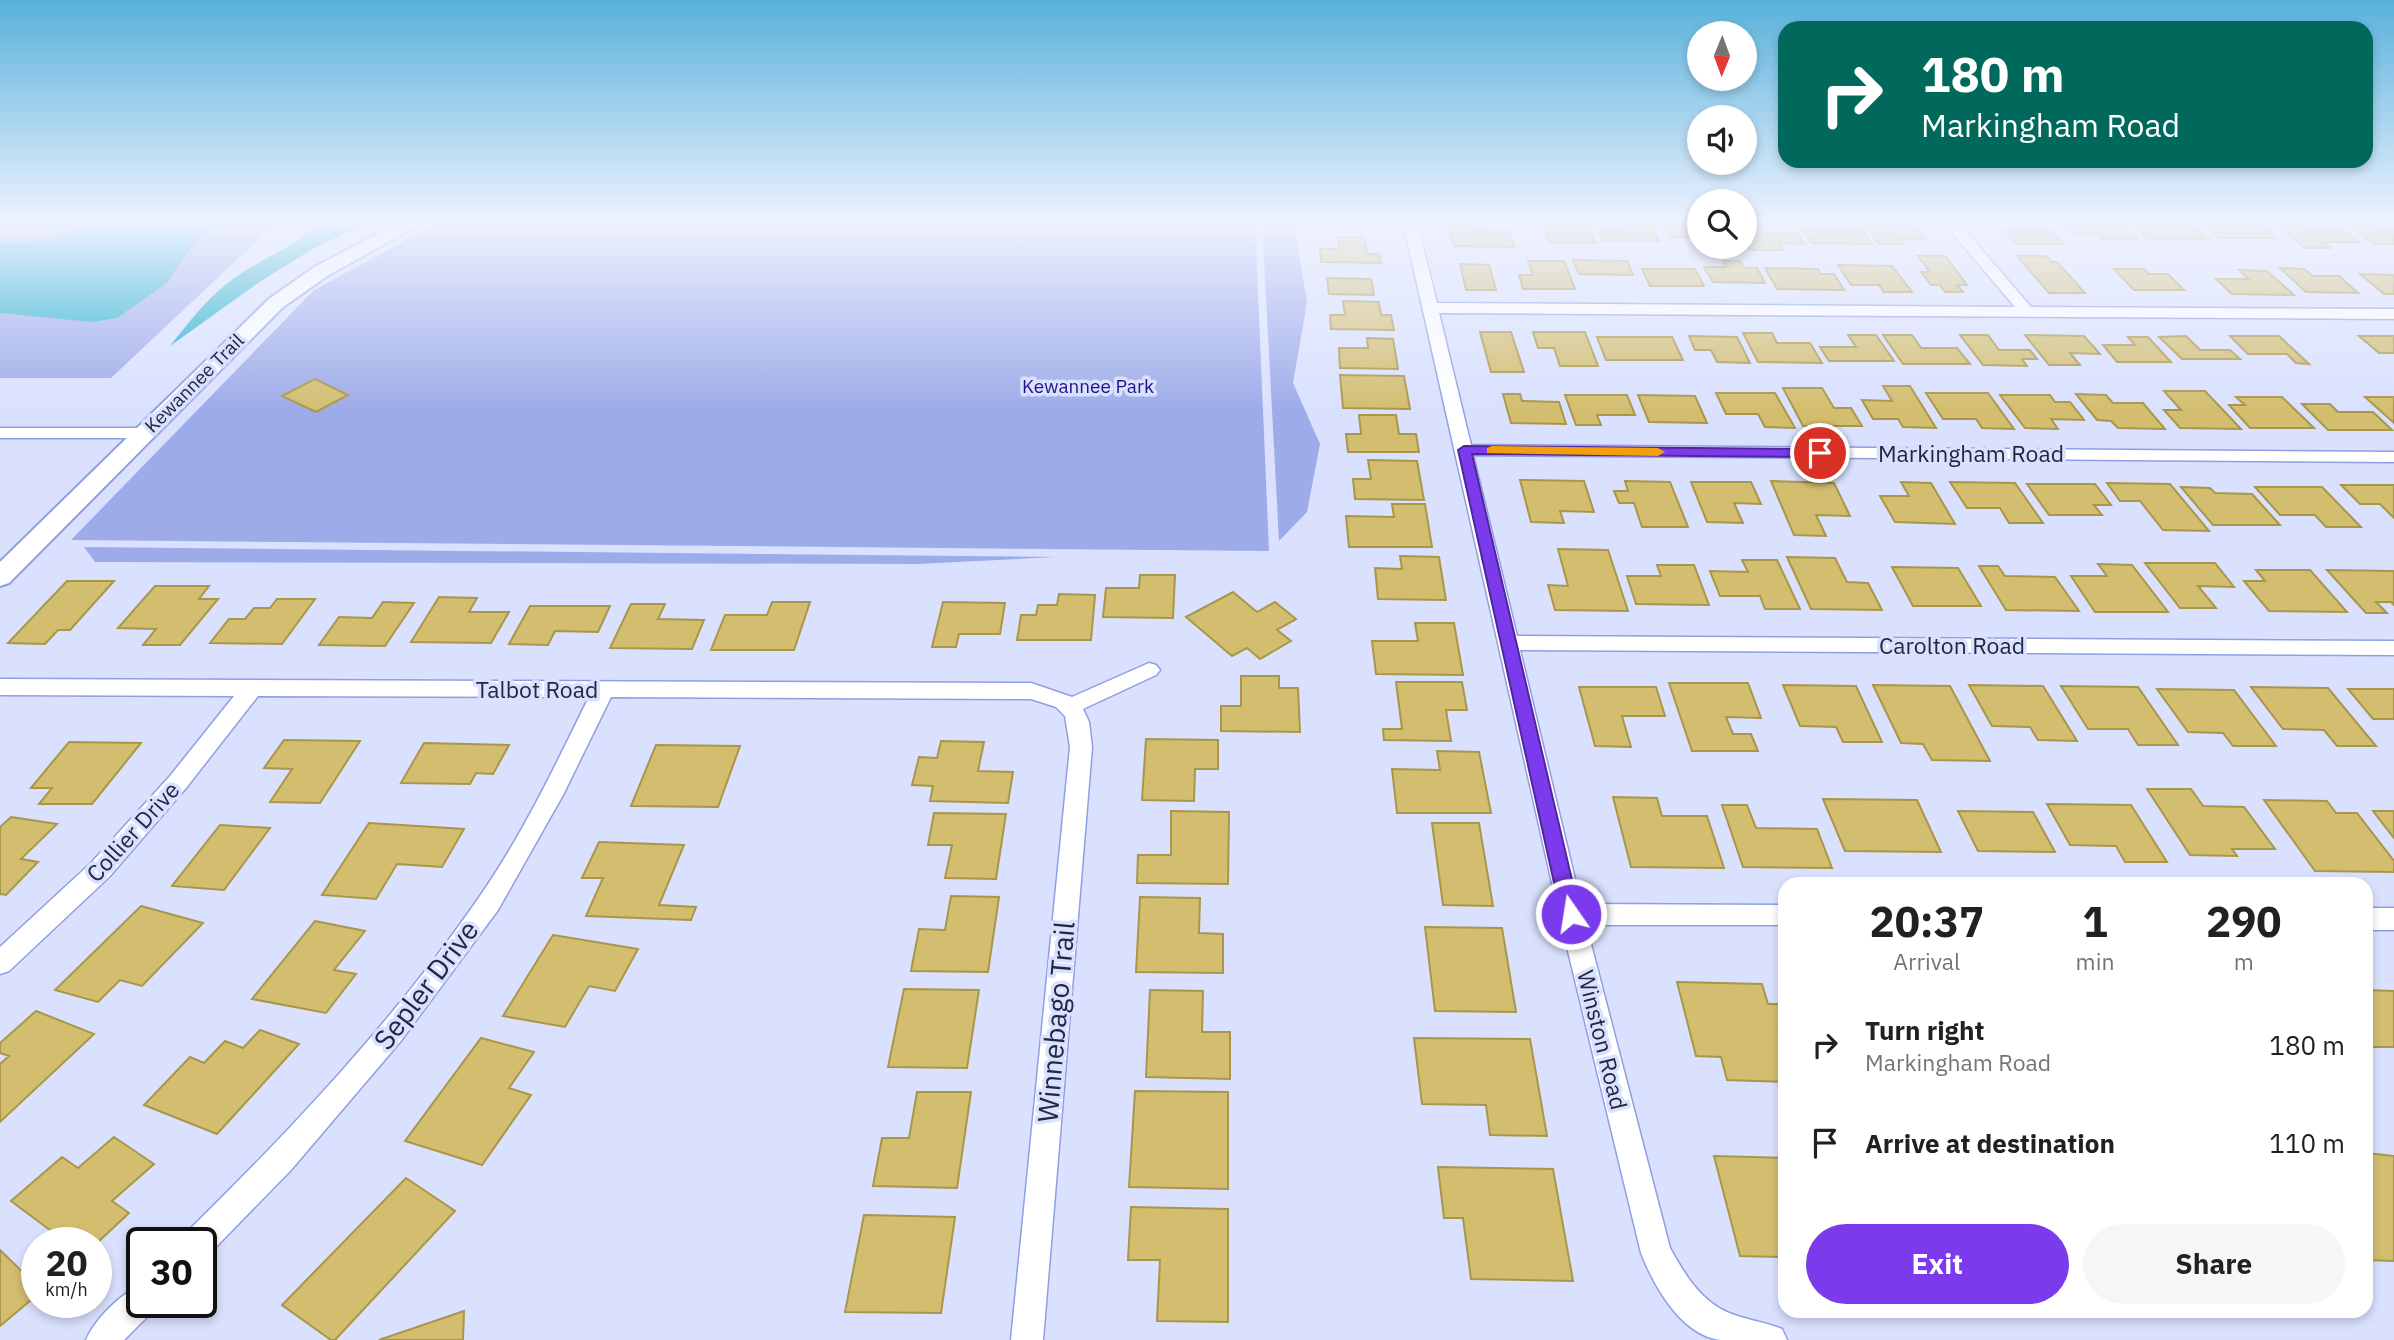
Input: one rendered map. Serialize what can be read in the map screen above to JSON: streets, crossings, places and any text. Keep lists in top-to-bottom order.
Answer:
{
  "streets": {
    "street": [
      "Kewannee Trail",
      "Markingham Road",
      "Carolton Road",
      "Talbot Road",
      "Collier Drive",
      "Sepler Drive",
      "Winnebago Trail",
      "Winston Road"
    ]
  },
  "crossings": [
    ["Markingham Road", "Winston Road"],
    ["Carolton Road", "Winston Road"],
    ["Talbot Road", "Collier Drive"],
    ["Talbot Road", "Sepler Drive"],
    ["Talbot Road", "Winnebago Trail"]
  ],
  "parks": ["Kewannee Park"],
  "north": "bottom",
  "page": {
    "turn": ["180 m", "Markingham Road"],
    "eta": [
      "20:37",
      "Arrival",
      "1",
      "min",
      "290",
      "m"
    ],
    "list": [
      {
        "name": "Turn right",
        "note": "Markingham Road",
        "value": "180 m"
      },
      {
        "name": "Arrive at destination",
        "value": "110 m"
      }
    ],
    "buttons": ["Exit", "Share"],
    "speed": "20 km/h",
    "limit": "30"
  }
}
